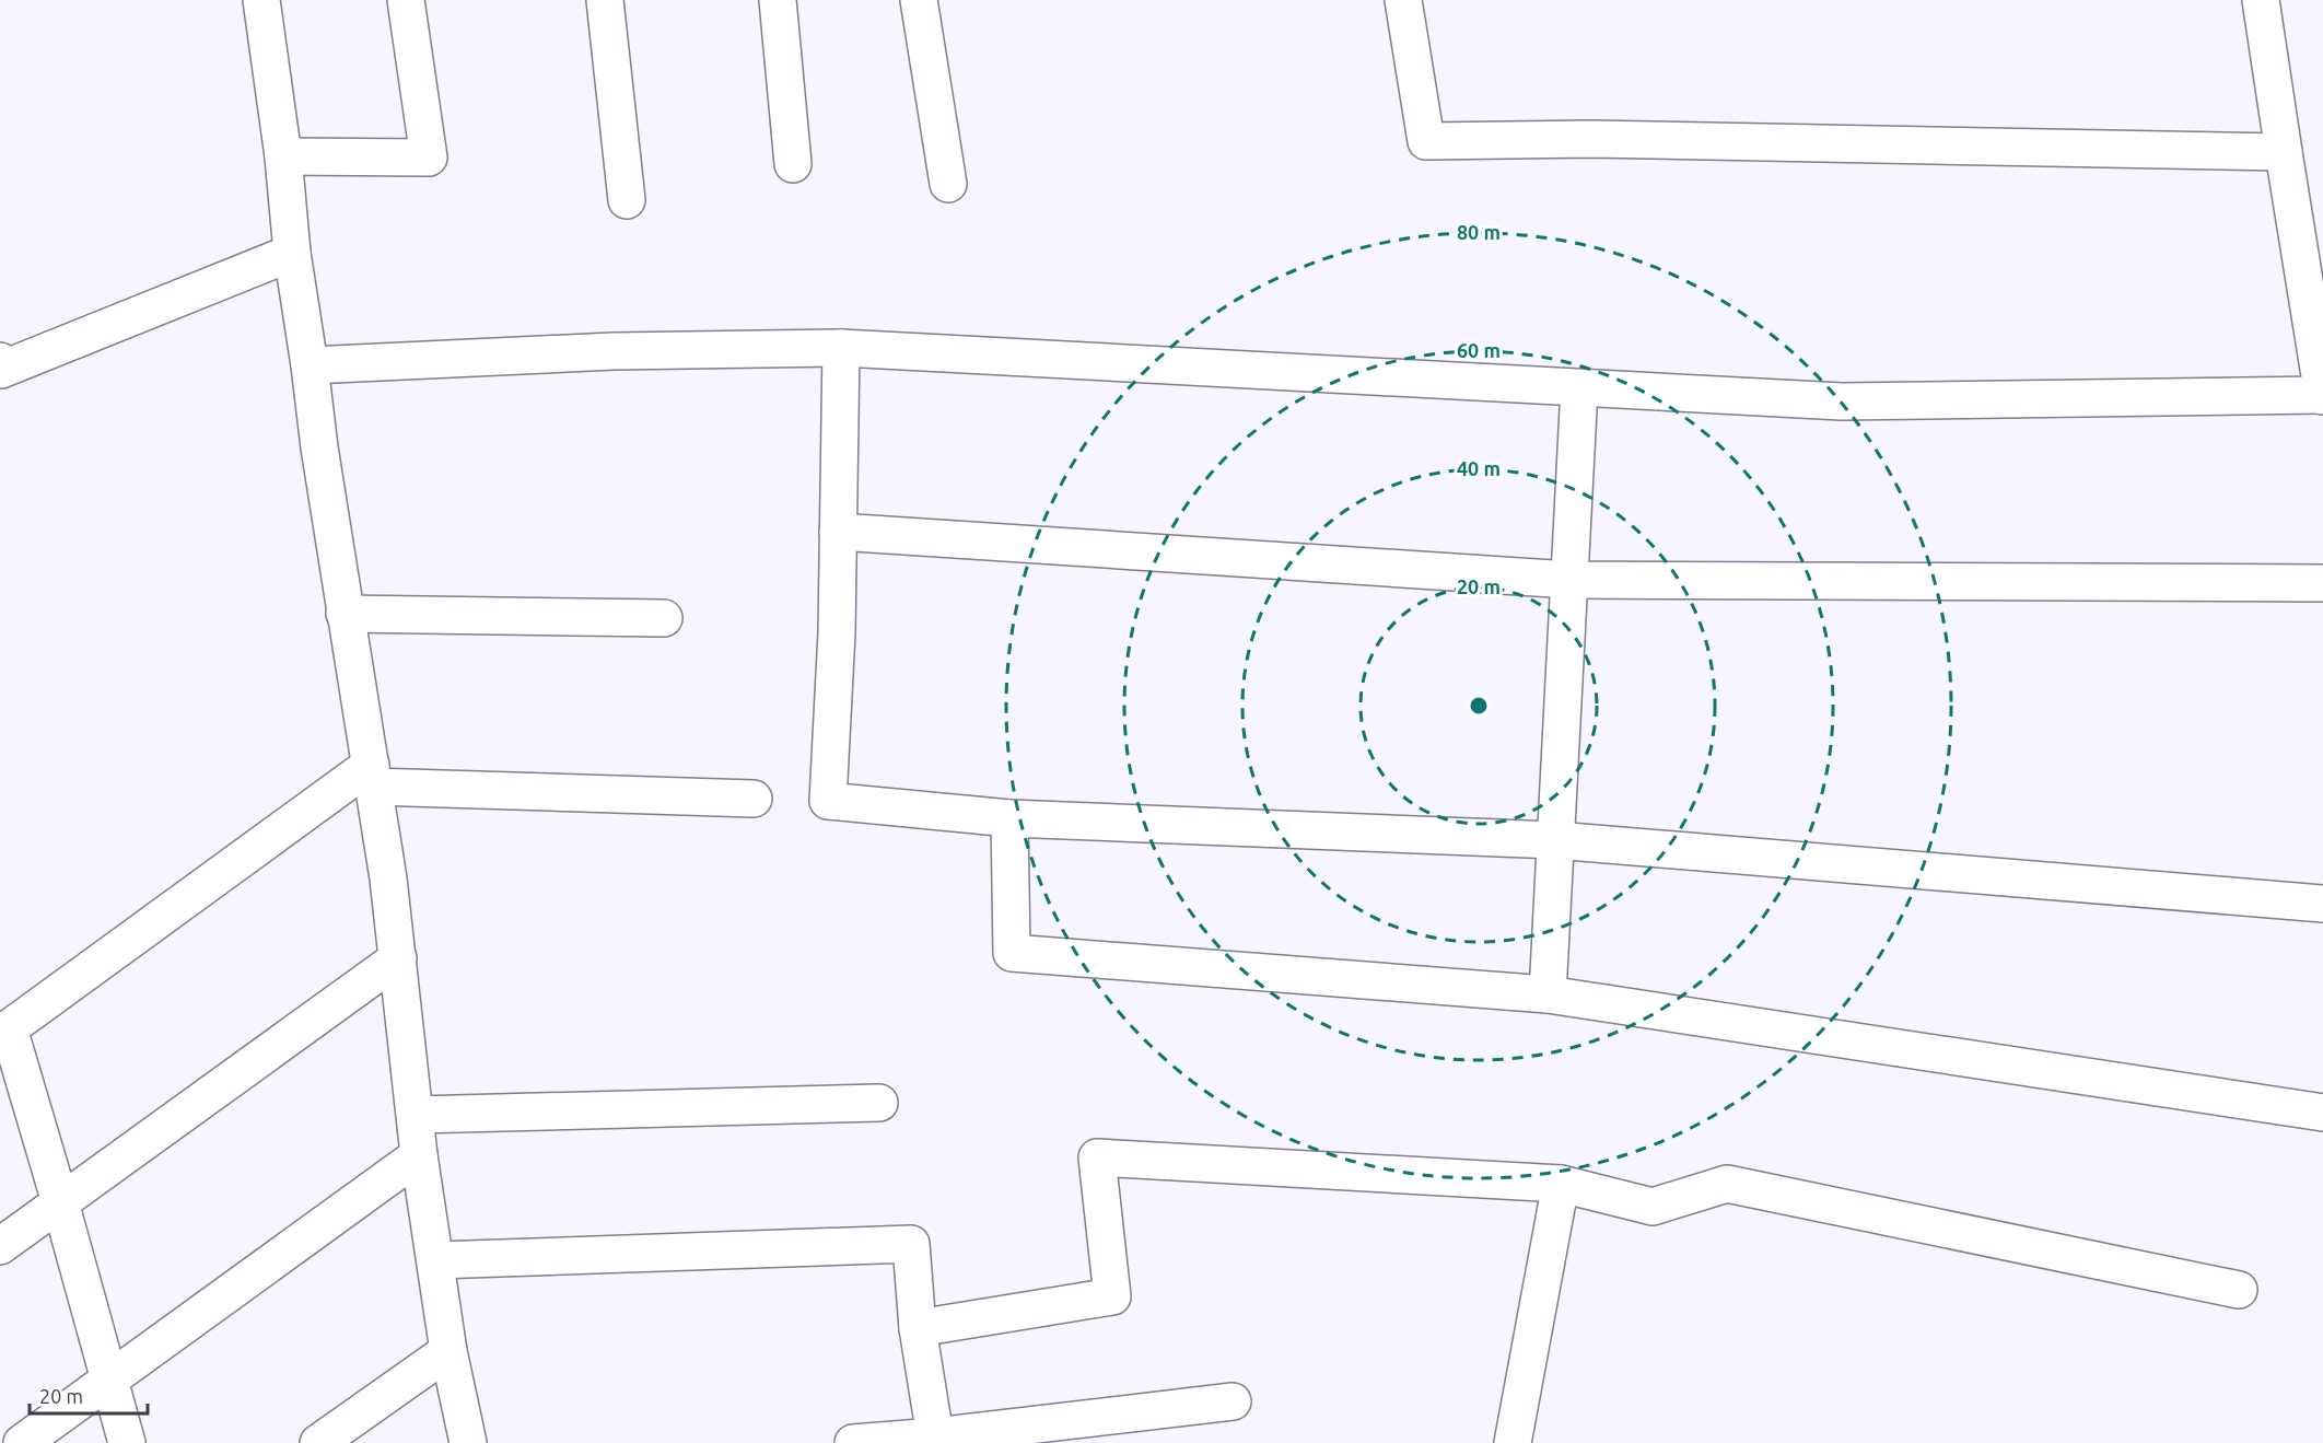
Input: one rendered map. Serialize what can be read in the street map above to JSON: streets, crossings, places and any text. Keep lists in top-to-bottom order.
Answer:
{
  "scale_bar": "20 m",
  "rings": [
    "80 m",
    "60 m",
    "40 m",
    "20 m"
  ]
}
